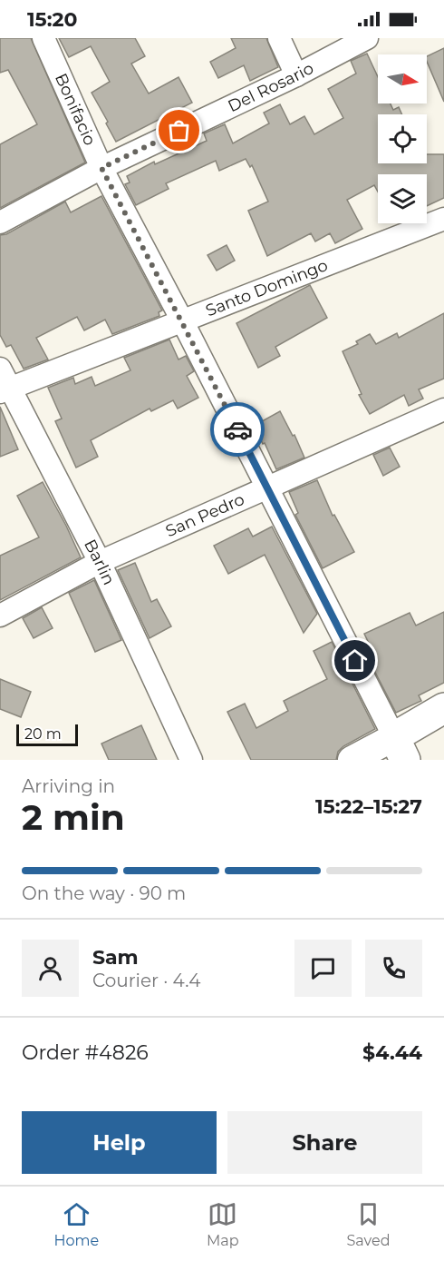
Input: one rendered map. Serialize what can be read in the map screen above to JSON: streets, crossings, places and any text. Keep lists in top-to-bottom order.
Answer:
{
  "streets": {
    "street": [
      "Del Rosario",
      "Bonifacio",
      "Santo Domingo",
      "San Pedro",
      "Barlin"
    ]
  },
  "crossings": [
    ["Del Rosario", "Bonifacio"],
    ["Bonifacio", "Santo Domingo"],
    ["Bonifacio", "San Pedro"],
    ["Santo Domingo", "Barlin"],
    ["San Pedro", "Barlin"]
  ],
  "scale_bar": "20 m",
  "north": "right",
  "page": {
    "status": "15:20",
    "scale": "20 m",
    "heading": ["2 min", "Arriving in", "15:22–15:27"],
    "panel": [
      "Sam",
      "Courier · 4.4",
      "Order #4826",
      "$4.44"
    ],
    "bar": "On the way · 90 m",
    "buttons": ["Help", "Share"],
    "tabs": ["Home", "Map", "Saved"]
  }
}
